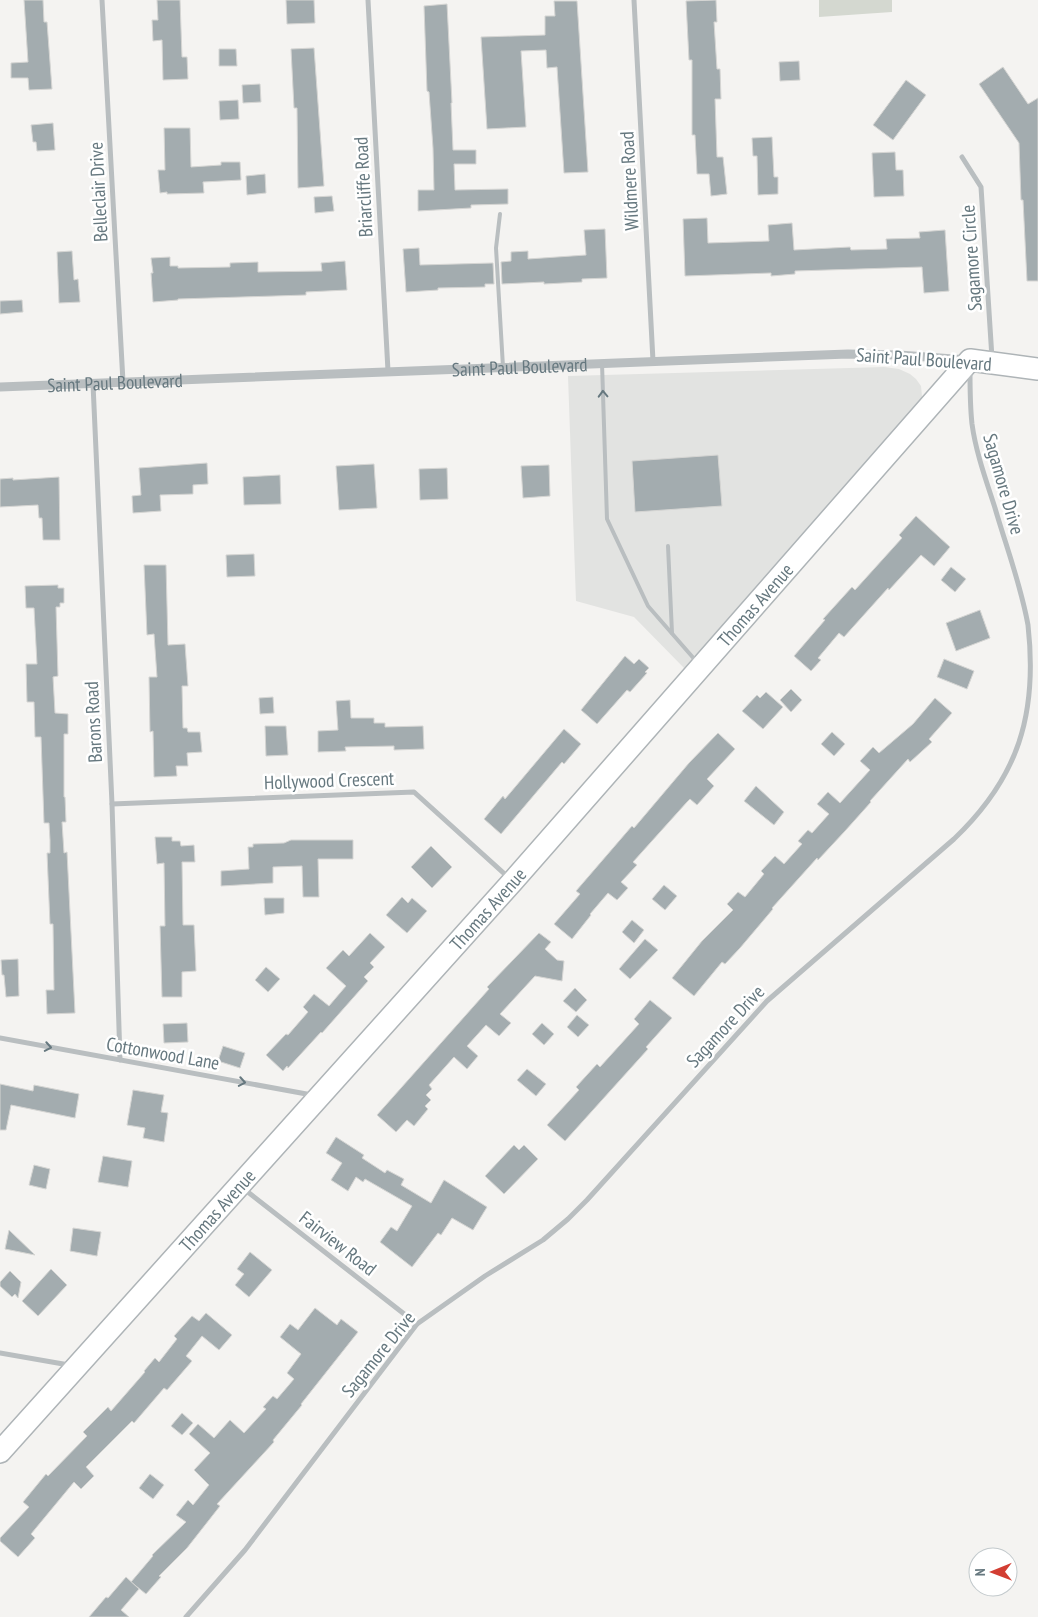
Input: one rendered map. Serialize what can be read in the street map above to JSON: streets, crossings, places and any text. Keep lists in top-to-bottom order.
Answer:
{
  "streets": {
    "main road": ["Saint Paul Boulevard", "Thomas Avenue"],
    "street": [
      "Wildmere Road",
      "Briarcliffe Road",
      "Belleclair Drive",
      "Sagamore Circle",
      "Sagamore Drive",
      "Barons Road",
      "Hollywood Crescent",
      "Cottonwood Lane",
      "Fairview Road"
    ]
  },
  "crossings": [
    ["Wildmere Road", "Saint Paul Boulevard"],
    ["Briarcliffe Road", "Saint Paul Boulevard"],
    ["Belleclair Drive", "Saint Paul Boulevard"],
    ["Sagamore Circle", "Saint Paul Boulevard"],
    ["Saint Paul Boulevard", "Sagamore Drive"],
    ["Saint Paul Boulevard", "Thomas Avenue"],
    ["Saint Paul Boulevard", "Barons Road"],
    ["Sagamore Drive", "Thomas Avenue"],
    ["Sagamore Drive", "Fairview Road"],
    ["Thomas Avenue", "Hollywood Crescent"],
    ["Thomas Avenue", "Cottonwood Lane"],
    ["Thomas Avenue", "Fairview Road"],
    ["Barons Road", "Hollywood Crescent"],
    ["Barons Road", "Cottonwood Lane"]
  ],
  "one_way": ["Cottonwood Lane"],
  "north": "left"
}
